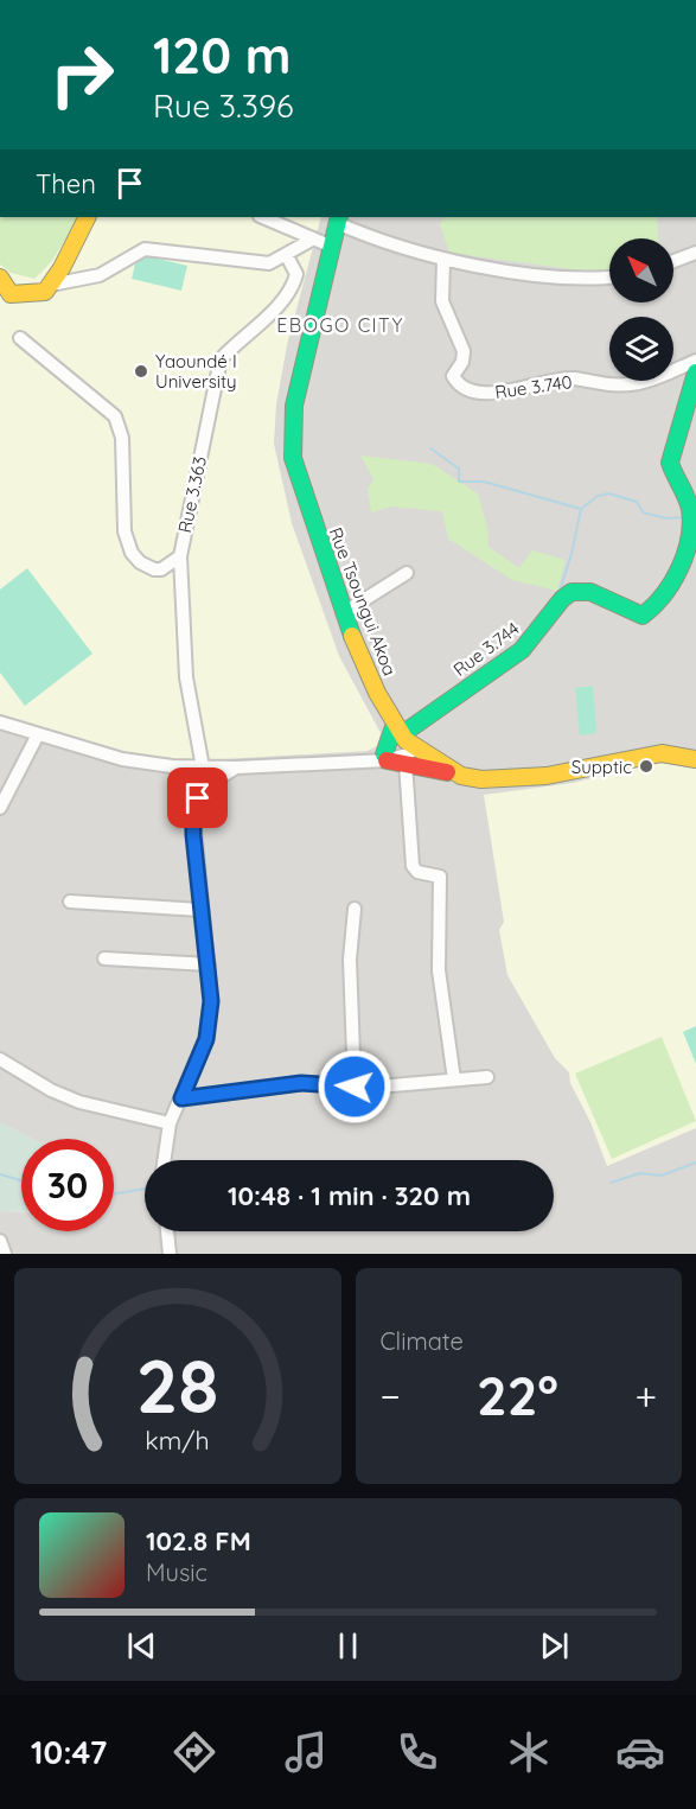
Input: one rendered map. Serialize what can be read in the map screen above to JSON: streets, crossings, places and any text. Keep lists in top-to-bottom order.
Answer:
{
  "streets": {
    "main road": ["Rue Tsoungui Akoa", "Rue 3.744"],
    "street": ["Rue 3.740", "Rue 3.363"]
  },
  "crossings": [
    ["Rue Tsoungui Akoa", "Rue 3.744"]
  ],
  "districts": ["EBOGO CITY"],
  "places": ["Yaoundé I University", "Supptic"],
  "north": "top left",
  "page": {
    "turn": ["120 m", "Rue 3.396"],
    "then": "Then",
    "limit": "30",
    "trip": "10:48 · 1 min · 320 m",
    "tile": "Climate",
    "heat": ["−", "22°", "+"],
    "song": ["102.8 FM", "Music"],
    "tabs": "10:47",
    "gauge": ["28", "km/h"]
  }
}
